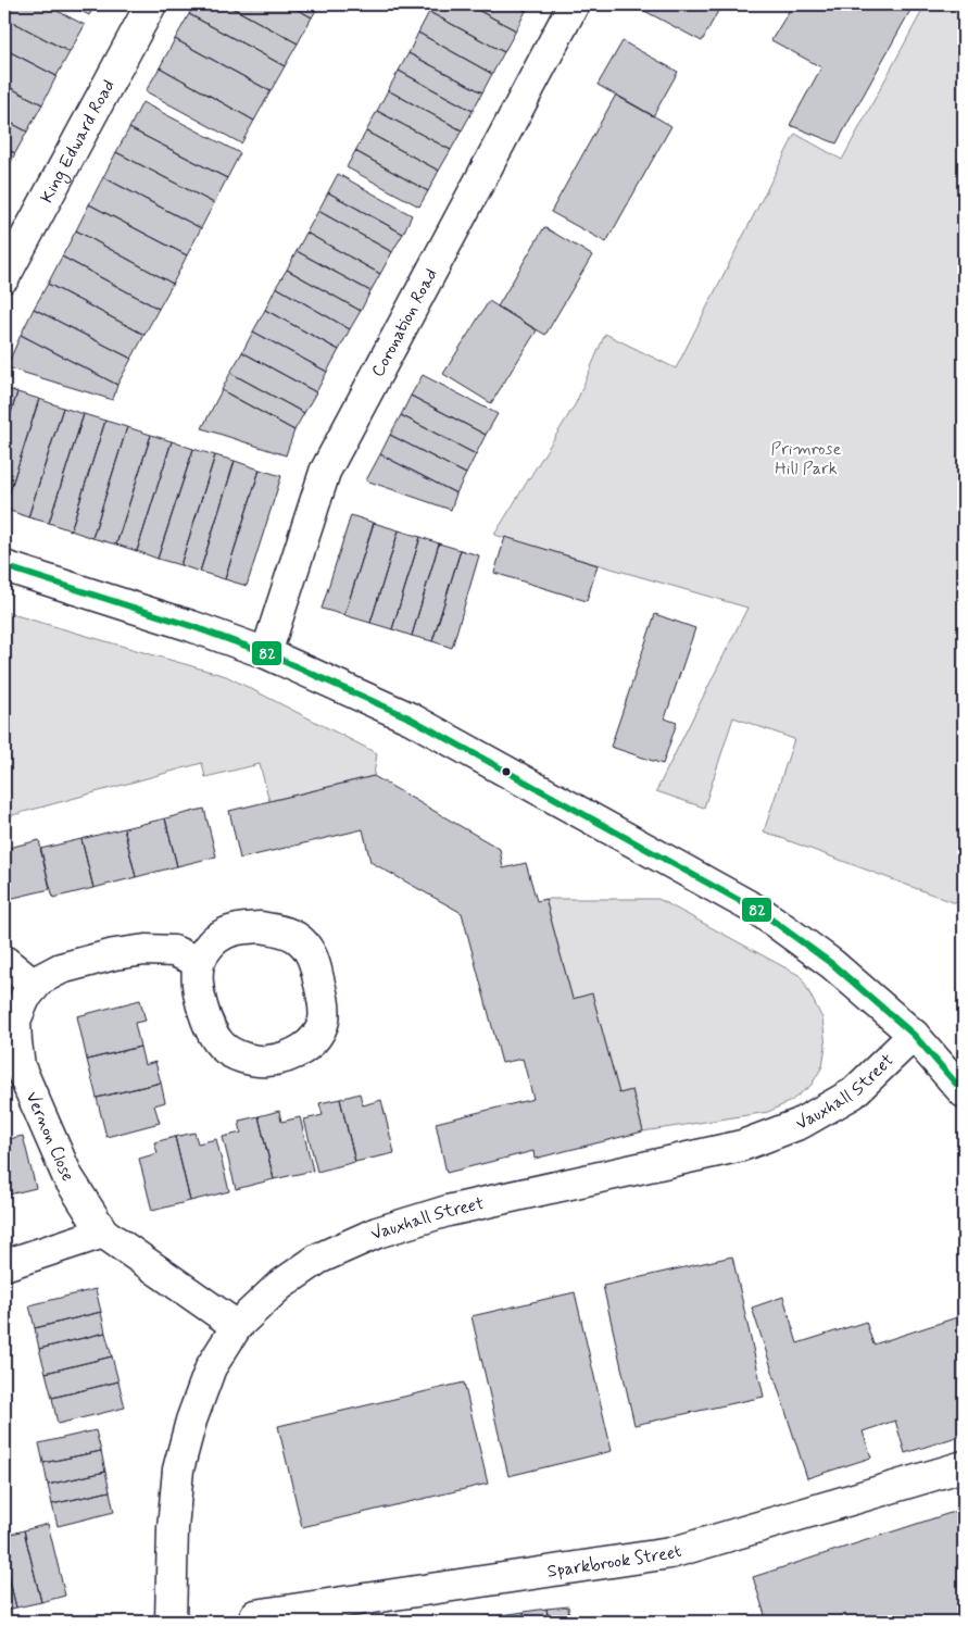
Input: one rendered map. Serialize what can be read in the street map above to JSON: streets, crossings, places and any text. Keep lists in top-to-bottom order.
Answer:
{
  "streets": {
    "street": [
      "King Edward Road",
      "Coronation Road",
      "Vauxhall Street",
      "Vernon Close",
      "Sparkbrook Street"
    ]
  },
  "crossings": [
    ["Vauxhall Street", "Vernon Close"]
  ],
  "parks": ["Primrose Hill Park"],
  "lines": ["transit line 82"]
}
